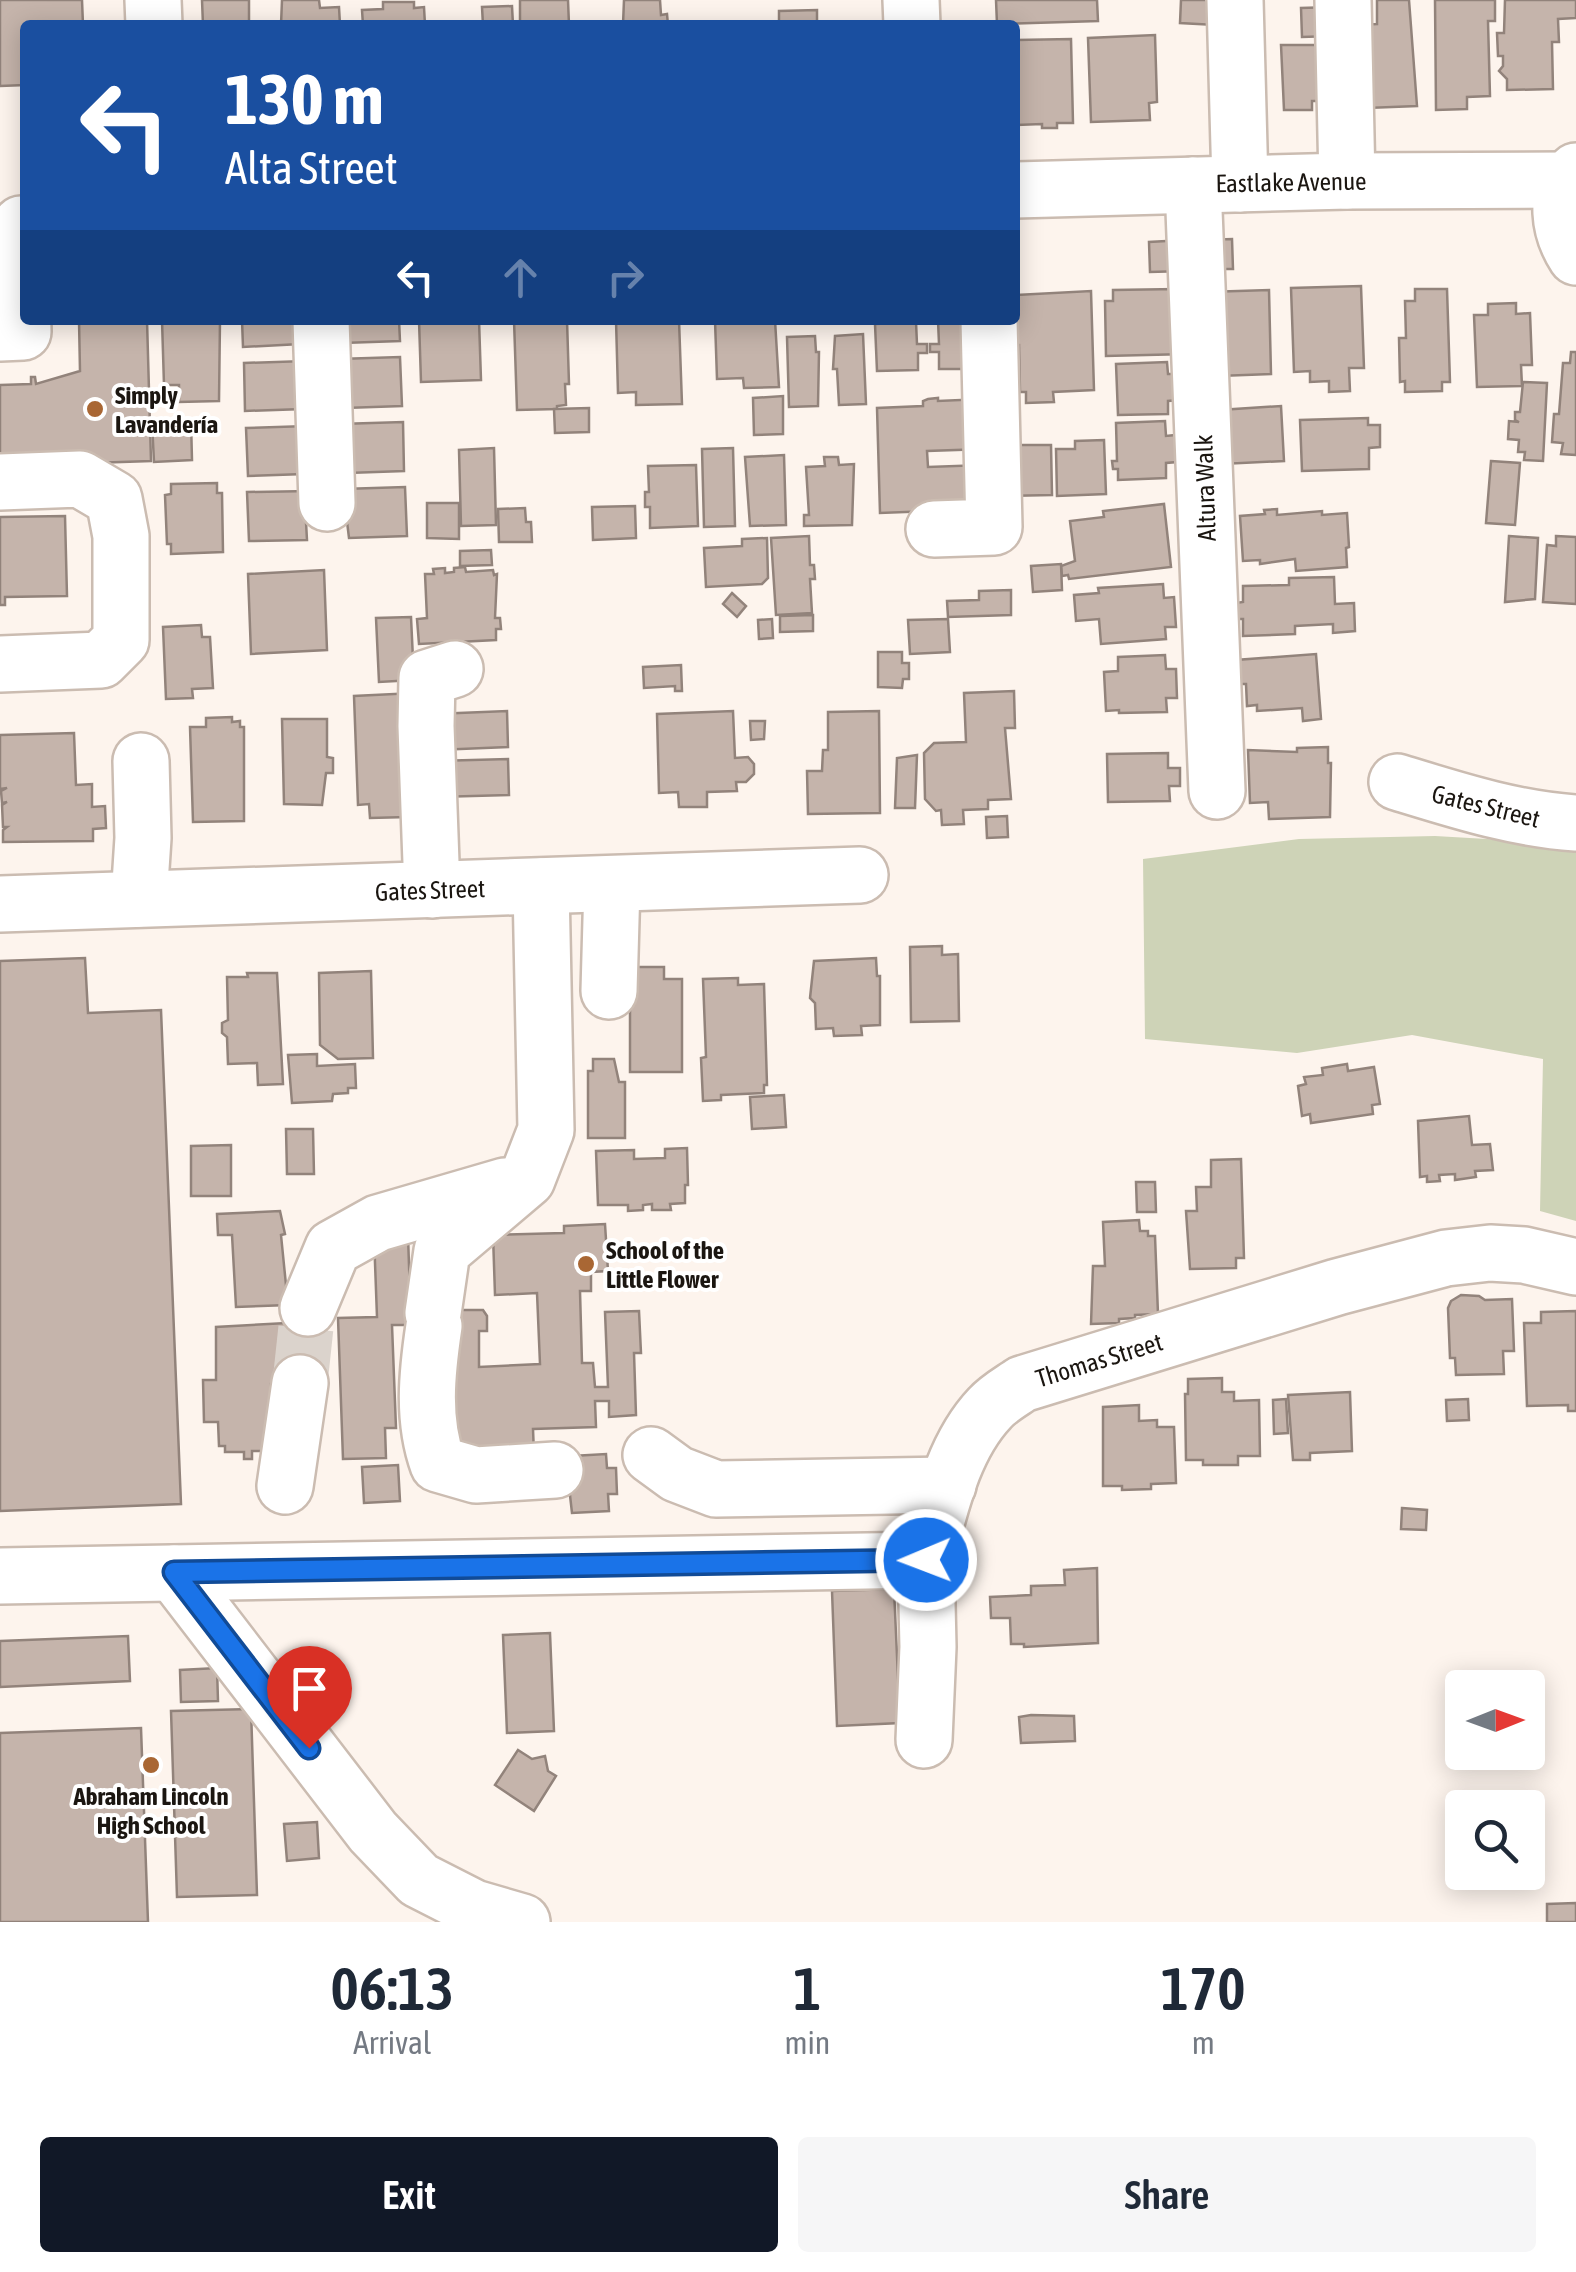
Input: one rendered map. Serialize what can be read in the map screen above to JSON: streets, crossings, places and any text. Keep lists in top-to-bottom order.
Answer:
{
  "streets": {
    "street": [
      "Eastlake Avenue",
      "Altura Walk",
      "Gates Street",
      "Thomas Street"
    ]
  },
  "crossings": [
    ["Eastlake Avenue", "Altura Walk"]
  ],
  "places": ["Simply Lavandería", "School of the Little Flower", "Abraham Lincoln High School"],
  "north": "right",
  "page": {
    "turn": ["130 m", "Alta Street"],
    "eta": [
      "06:13",
      "Arrival",
      "1",
      "min",
      "170",
      "m"
    ],
    "buttons": ["Exit", "Share"]
  }
}
